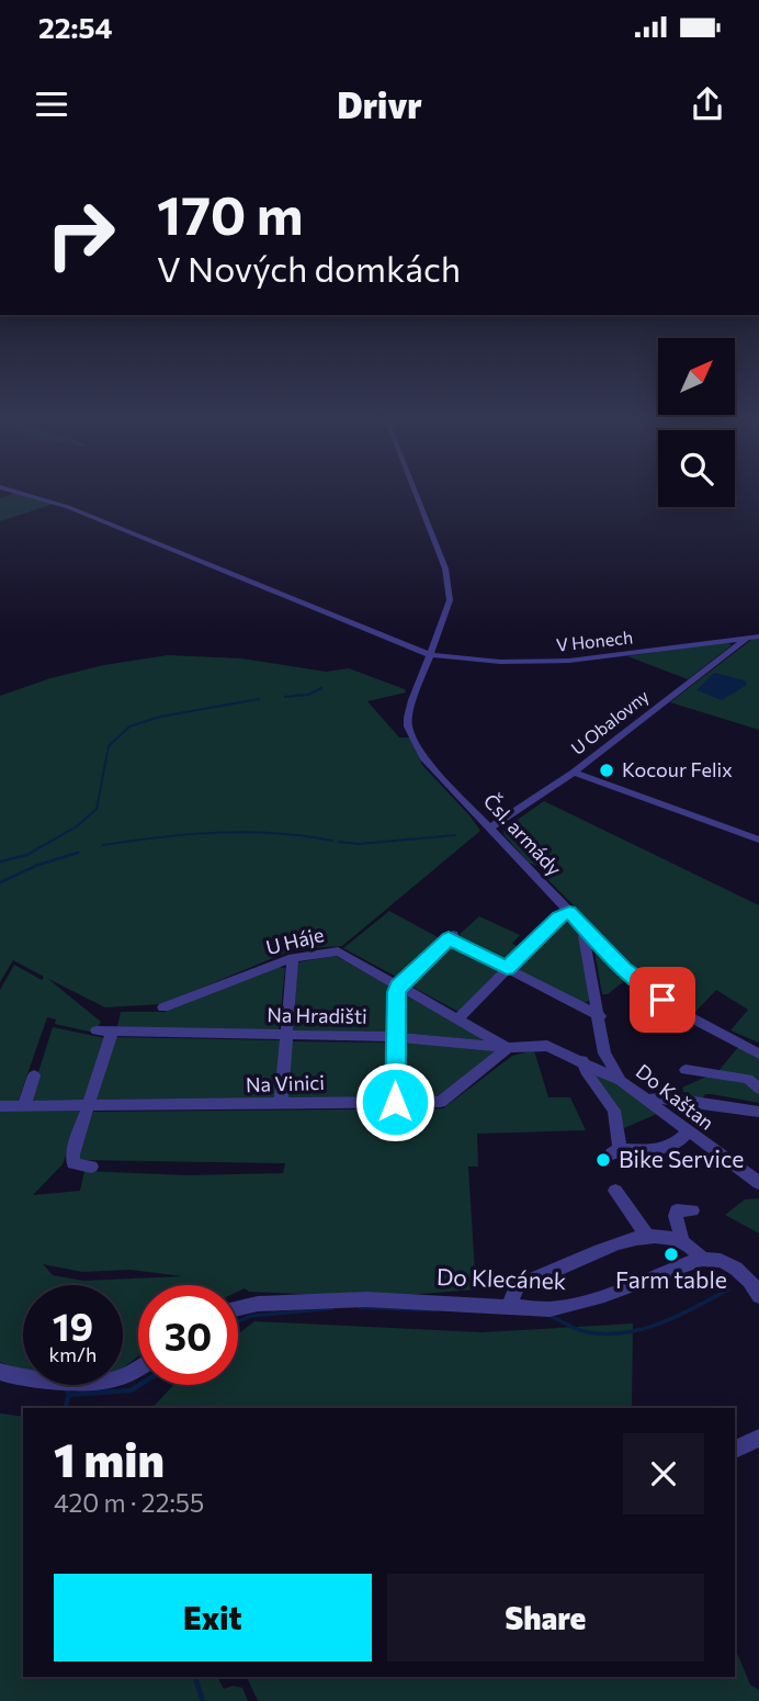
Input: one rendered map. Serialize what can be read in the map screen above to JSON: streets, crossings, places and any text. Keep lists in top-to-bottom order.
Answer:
{
  "streets": {
    "street": [
      "V Honech",
      "U Obalovny",
      "Čsl. armády",
      "U Háje",
      "Na Hradišti",
      "Na Vinici",
      "Do Kaštan",
      "Do Klecánek"
    ]
  },
  "crossings": [
    ["V Honech", "U Obalovny"],
    ["V Honech", "Čsl. armády"],
    ["U Obalovny", "Čsl. armády"],
    ["Čsl. armády", "Do Kaštan"],
    ["U Háje", "Na Hradišti"],
    ["U Háje", "Na Vinici"],
    ["Na Hradišti", "Na Vinici"],
    ["Na Hradišti", "Do Kaštan"]
  ],
  "places": ["Kocour Felix", "Bike Service", "Farm table"],
  "north": "top right",
  "page": {
    "status": "22:54",
    "header": "Drivr",
    "turn": ["170 m", "V Nových domkách"],
    "speed": "19 km/h",
    "limit": "30",
    "heading": ["1 min", "420 m · 22:55"],
    "buttons": ["Exit", "Share"]
  }
}
